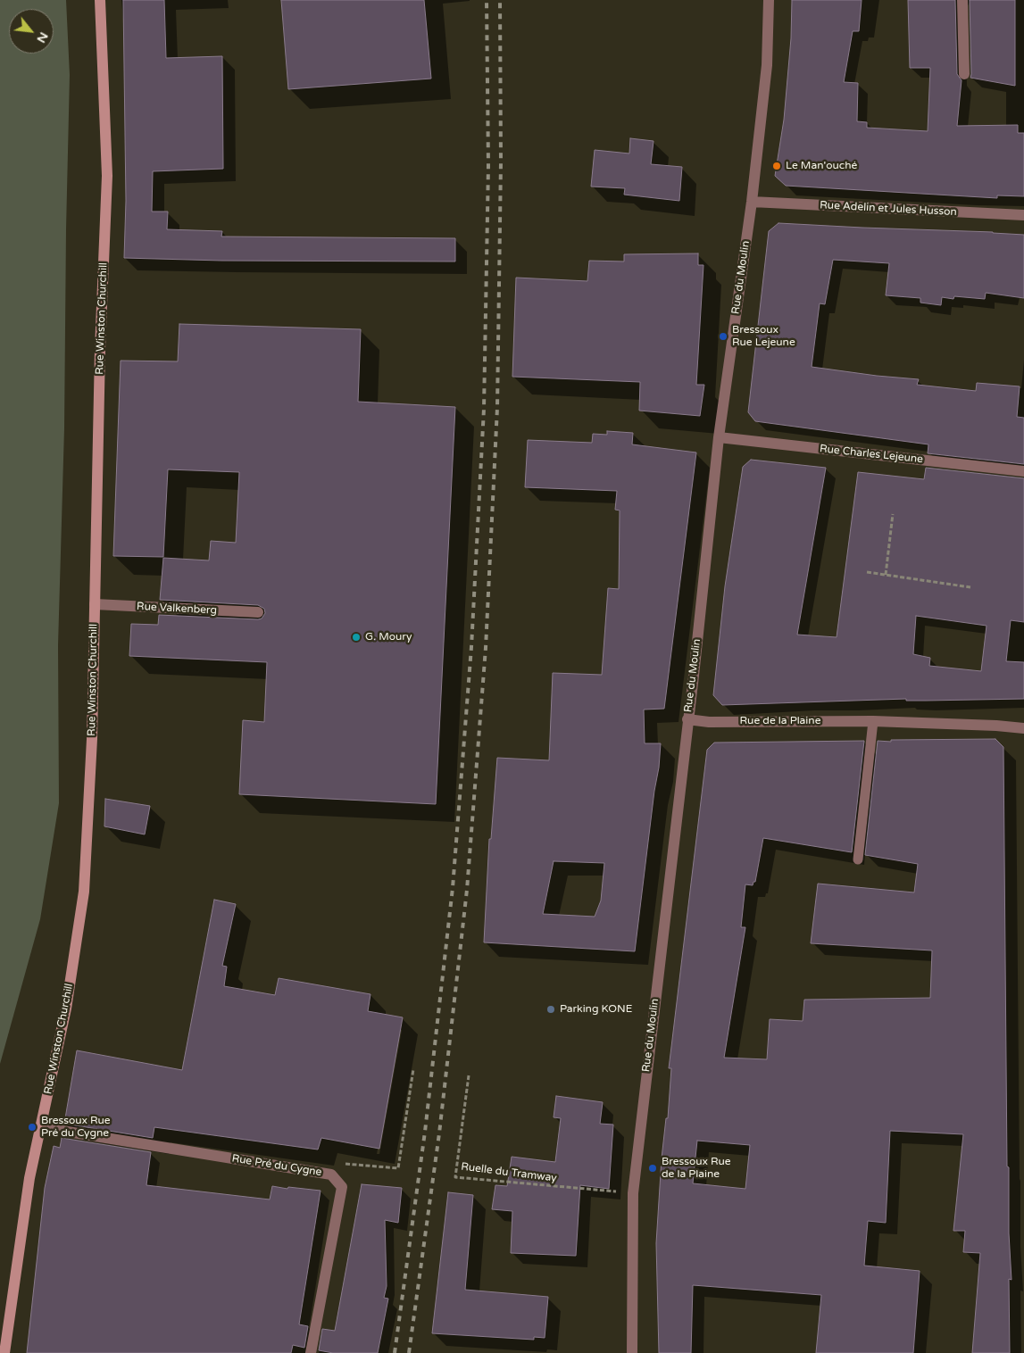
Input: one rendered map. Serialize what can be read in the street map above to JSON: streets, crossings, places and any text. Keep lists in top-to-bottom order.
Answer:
{
  "streets": {
    "main road": ["Rue Winston Churchill"],
    "street": [
      "Rue Adelin et Jules Husson",
      "Rue du Moulin",
      "Rue Charles Lejeune",
      "Rue Valkenberg",
      "Rue de la Plaine",
      "Rue Pré du Cygne"
    ],
    "path": ["Ruelle du Tramway"]
  },
  "crossings": [
    ["Rue Adelin et Jules Husson", "Rue du Moulin"],
    ["Rue du Moulin", "Rue Charles Lejeune"],
    ["Rue du Moulin", "Rue de la Plaine"],
    ["Rue du Moulin", "Ruelle du Tramway"],
    ["Rue Winston Churchill", "Rue Valkenberg"],
    ["Rue Winston Churchill", "Rue Pré du Cygne"]
  ],
  "places": [
    "Le Man'ouché",
    "Bressoux Rue Lejeune",
    "G. Moury",
    "Parking KONE",
    "Bressoux Rue Pré du Cygne",
    "Bressoux Rue de la Plaine"
  ],
  "north": "bottom right"
}
